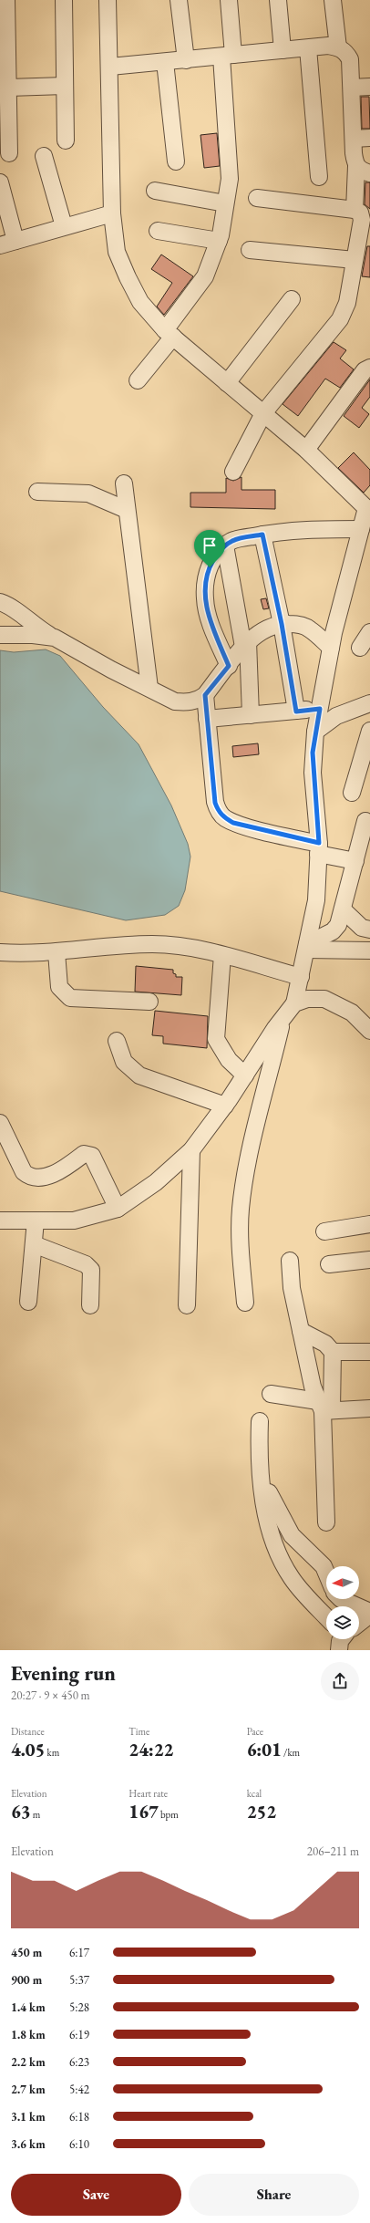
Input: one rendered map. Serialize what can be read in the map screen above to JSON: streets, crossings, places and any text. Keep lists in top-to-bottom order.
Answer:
{
  "north": "left",
  "page": {
    "heading": ["Evening run", "20:27 · 9 × 450 m"],
    "stats": [
      ["Distance", "4.05 km"],
      ["Time", "24:22"],
      ["Pace", "6:01 /km"],
      ["Elevation", "63 m"],
      ["Heart rate", "167 bpm"],
      ["kcal", "252"]
    ],
    "chart": ["Elevation", "206–211 m"],
    "list": [
      {
        "name": "450 m",
        "note": "6:17"
      },
      {
        "name": "900 m",
        "note": "5:37"
      },
      {
        "name": "1.4 km",
        "note": "5:28"
      },
      {
        "name": "1.8 km",
        "note": "6:19"
      },
      {
        "name": "2.2 km",
        "note": "6:23"
      },
      {
        "name": "2.7 km",
        "note": "5:42"
      },
      {
        "name": "3.1 km",
        "note": "6:18"
      },
      {
        "name": "3.6 km",
        "note": "6:10"
      }
    ],
    "buttons": ["Save", "Share"]
  }
}
